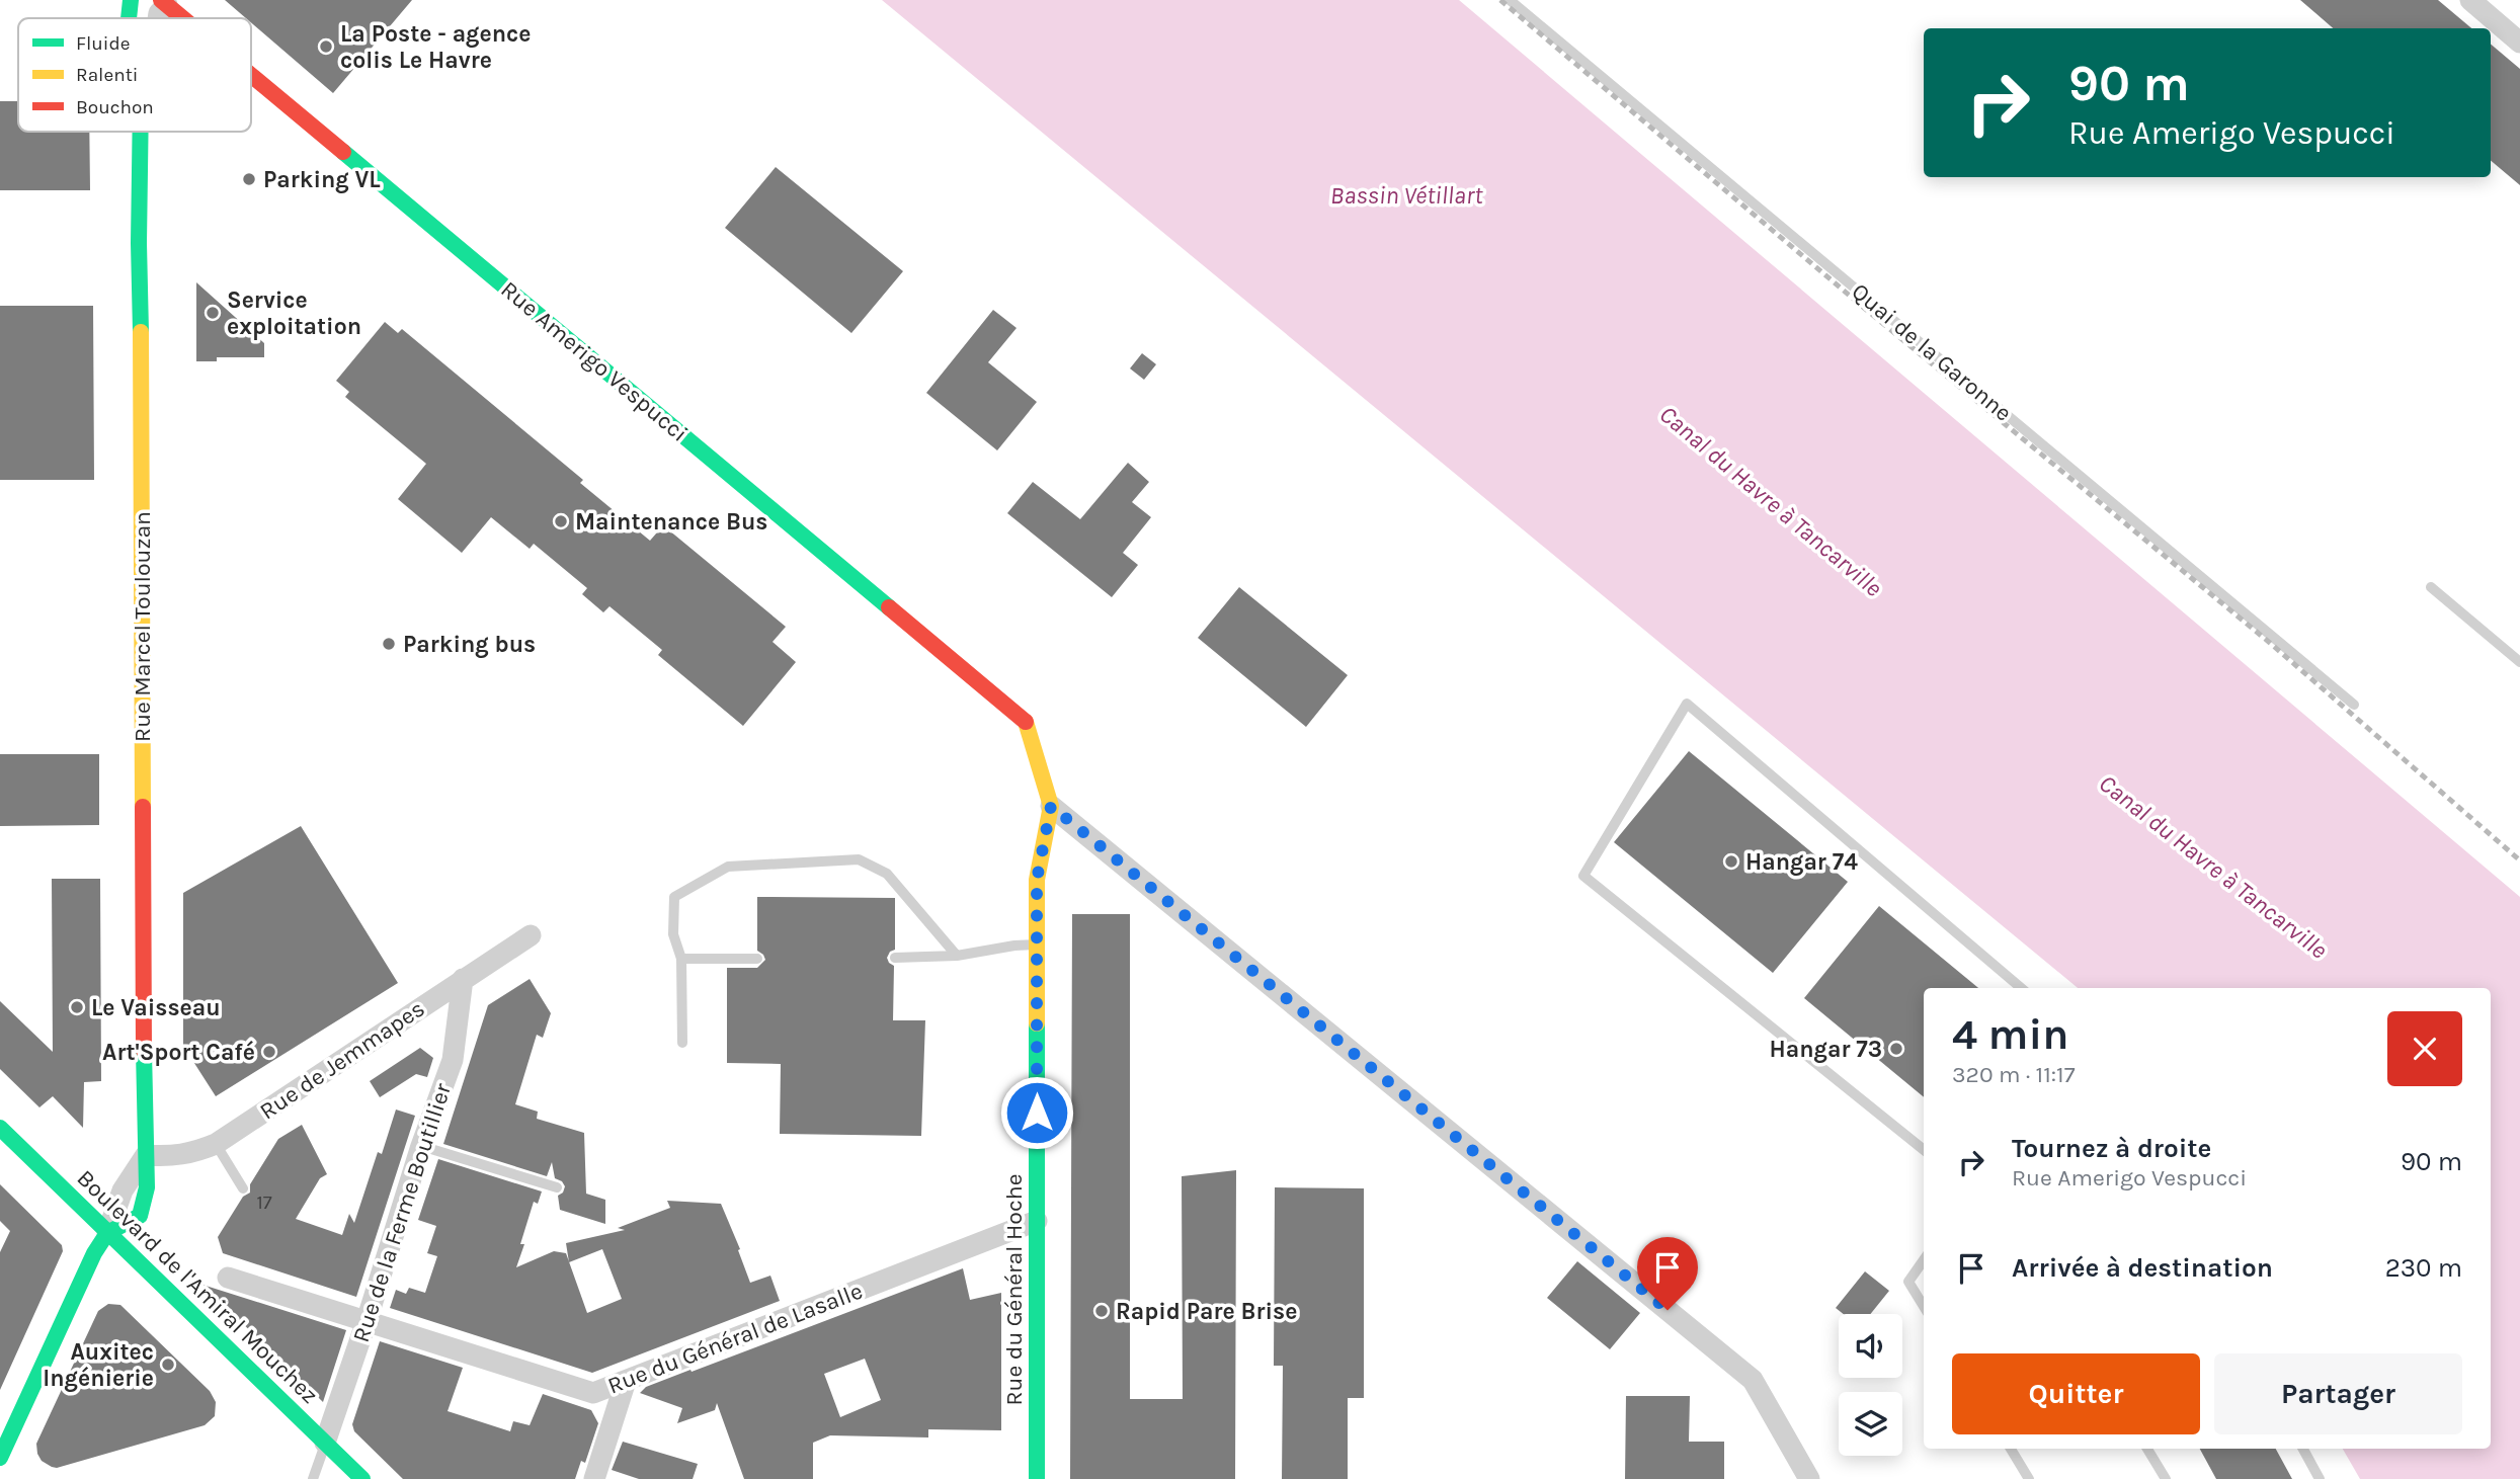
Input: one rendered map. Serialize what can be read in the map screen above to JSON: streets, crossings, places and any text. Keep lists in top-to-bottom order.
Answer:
{
  "streets": {
    "street": [
      "Rue Amerigo Vespucci",
      "Rue Marcel Toulouzan",
      "Rue de Jemmapes",
      "Rue de la Ferme Boutillier",
      "Boulevard de l'Amiral Mouchez",
      "Rue du Général Hoche",
      "Rue du Général de Lasalle"
    ],
    "lane": ["Quai de la Garonne"]
  },
  "crossings": [
    ["Rue Amerigo Vespucci", "Rue du Général Hoche"],
    ["Rue Marcel Toulouzan", "Rue de Jemmapes"],
    ["Rue de Jemmapes", "Rue de la Ferme Boutillier"],
    ["Rue de la Ferme Boutillier", "Boulevard de l'Amiral Mouchez"],
    ["Rue de la Ferme Boutillier", "Rue du Général de Lasalle"],
    ["Rue du Général Hoche", "Rue du Général de Lasalle"]
  ],
  "water": ["Bassin Vétillart", "Canal du Havre à Tancarville"],
  "places": [
    "La Poste - agence colis Le Havre",
    "Parking VL",
    "Service exploitation",
    "Maintenance Bus",
    "Parking bus",
    "Hangar 74",
    "Le Vaisseau",
    "Hangar 73",
    "Art'Sport Café",
    "Rapid Pare Brise",
    "Auxitec Ingénierie"
  ],
  "house_numbers": ["17"],
  "legend": ["Fluide", "Ralenti", "Bouchon"],
  "page": {
    "turn": ["90 m", "Rue Amerigo Vespucci"],
    "heading": ["4 min", "320 m · 11:17"],
    "list": [
      {
        "name": "Tournez à droite",
        "note": "Rue Amerigo Vespucci",
        "value": "90 m"
      },
      {
        "name": "Arrivée à destination",
        "value": "230 m"
      }
    ],
    "buttons": ["Quitter", "Partager"]
  }
}
